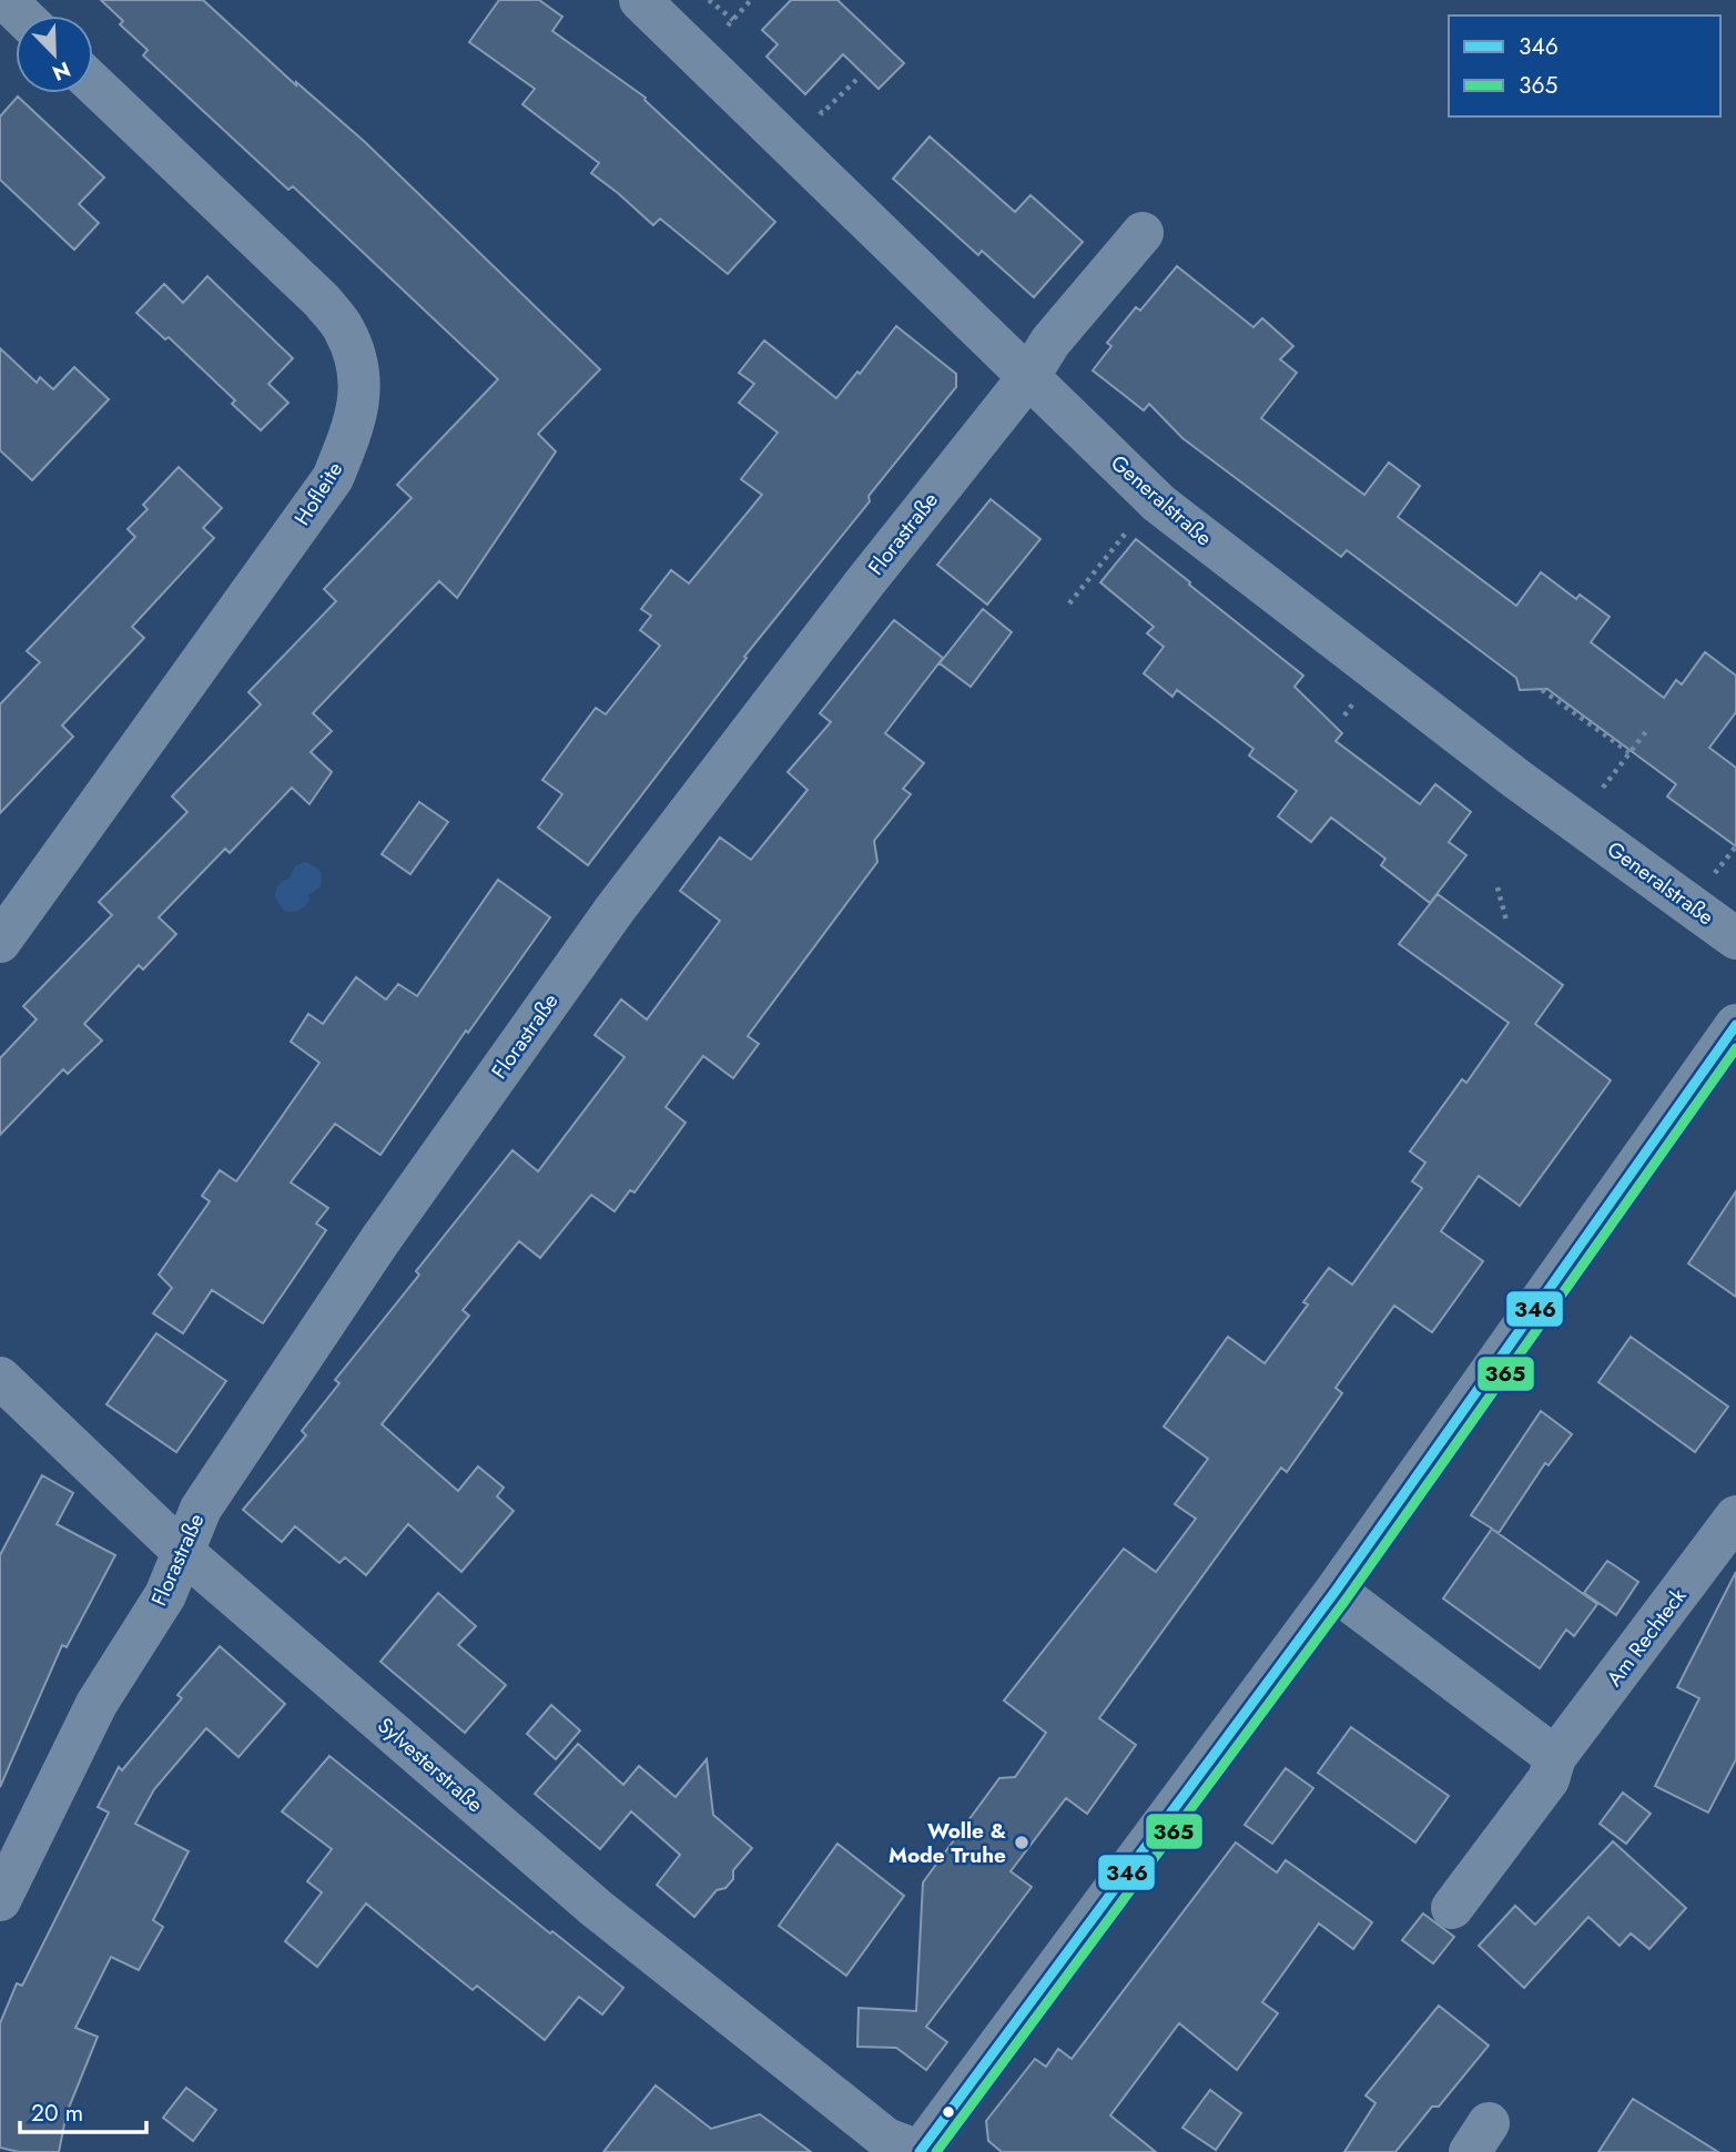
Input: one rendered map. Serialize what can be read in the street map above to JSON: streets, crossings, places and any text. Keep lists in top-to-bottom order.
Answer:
{
  "streets": {
    "street": [
      "Hofleite",
      "Generalstraße",
      "Florastraße",
      "Am Rechteck",
      "Sylvesterstraße"
    ]
  },
  "crossings": [
    ["Generalstraße", "Florastraße"],
    ["Florastraße", "Sylvesterstraße"]
  ],
  "places": ["Wolle & Mode Truhe"],
  "lines": ["transit line 346", "transit line 365"],
  "legend": ["346", "365"],
  "scale_bar": "20 m",
  "north": "bottom right"
}
